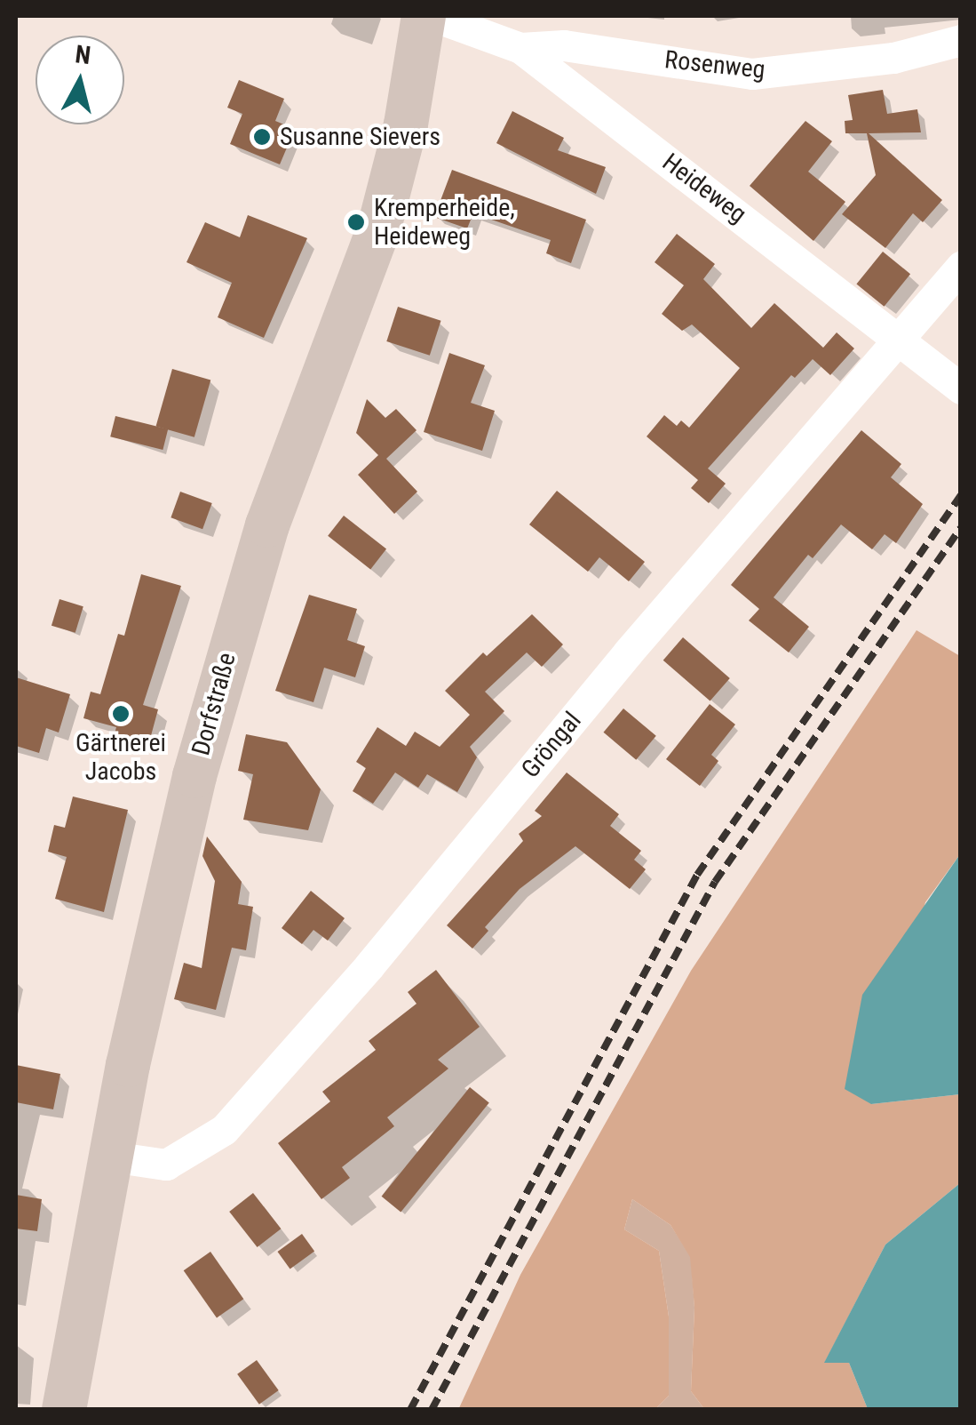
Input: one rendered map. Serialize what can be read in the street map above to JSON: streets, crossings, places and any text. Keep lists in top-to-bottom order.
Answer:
{
  "streets": {
    "main road": ["Dorfstraße"],
    "street": ["Rosenweg", "Heideweg", "Gröngal"]
  },
  "crossings": [
    ["Rosenweg", "Heideweg"],
    ["Heideweg", "Gröngal"],
    ["Dorfstraße", "Gröngal"]
  ],
  "places": ["Susanne Sievers", "Kremperheide, Heideweg", "Gärtnerei Jacobs"],
  "north": "top"
}
